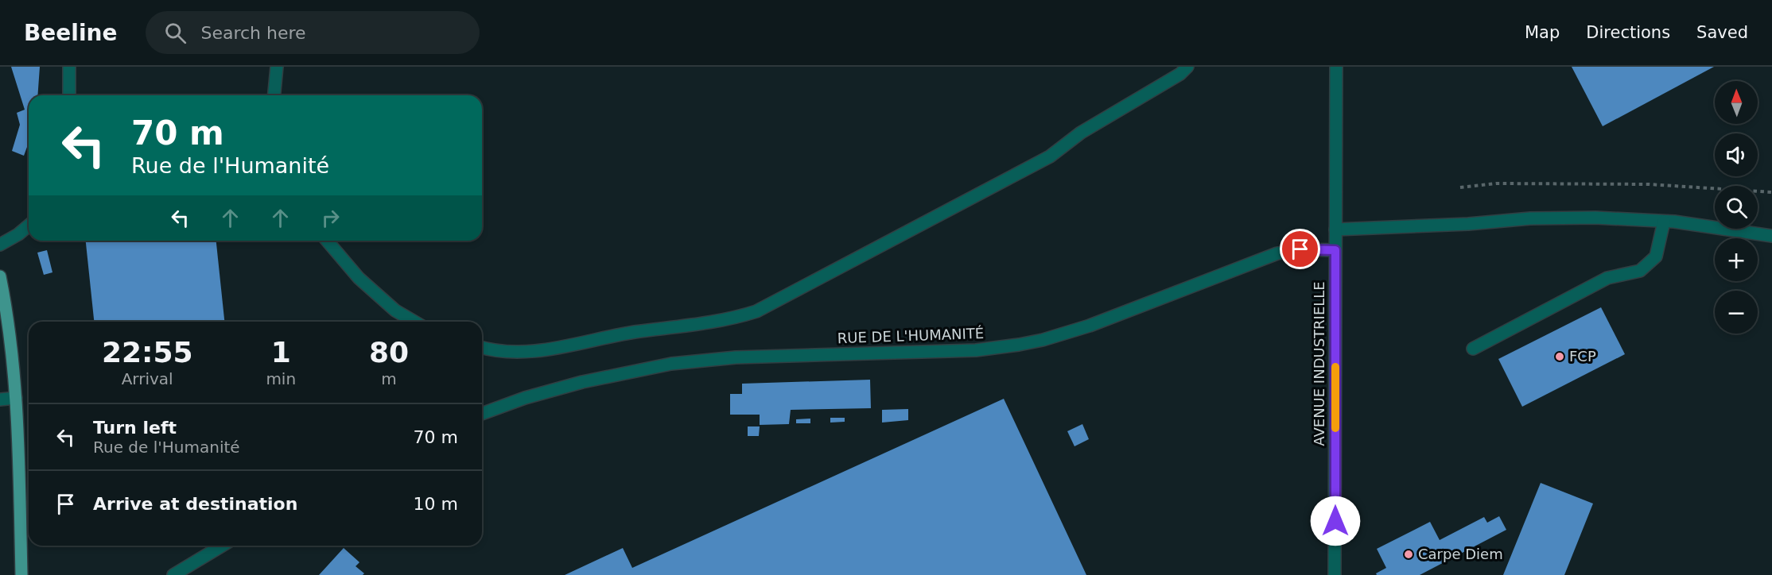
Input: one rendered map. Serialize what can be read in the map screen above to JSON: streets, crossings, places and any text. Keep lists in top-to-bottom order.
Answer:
{
  "streets": {
    "street": ["RUE DE L'HUMANITÉ", "AVENUE INDUSTRIELLE"]
  },
  "crossings": [
    ["RUE DE L'HUMANITÉ", "AVENUE INDUSTRIELLE"]
  ],
  "places": ["FCP", "Carpe Diem"],
  "north": "top",
  "page": {
    "header": "Beeline",
    "search": "Search here",
    "nav": ["Map", "Directions", "Saved"],
    "map_buttons": ["+", "−"],
    "turn": ["70 m", "Rue de l'Humanité"],
    "eta": [
      "22:55",
      "Arrival",
      "1",
      "min",
      "80",
      "m"
    ],
    "list": [
      {
        "name": "Turn left",
        "note": "Rue de l'Humanité",
        "value": "70 m"
      },
      {
        "name": "Arrive at destination",
        "value": "10 m"
      }
    ]
  }
}
